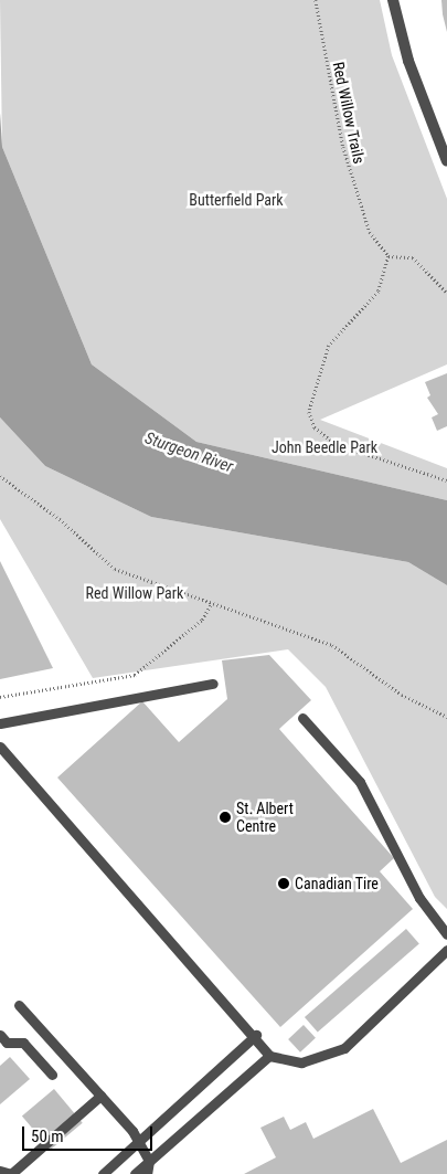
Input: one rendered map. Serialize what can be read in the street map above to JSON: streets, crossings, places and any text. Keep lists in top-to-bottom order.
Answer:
{
  "streets": {
    "path": ["Red Willow Trails"]
  },
  "water": ["Sturgeon River"],
  "parks": ["Butterfield Park", "John Beedle Park", "Red Willow Park"],
  "places": ["St. Albert Centre", "Canadian Tire"],
  "scale_bar": "50 m"
}
